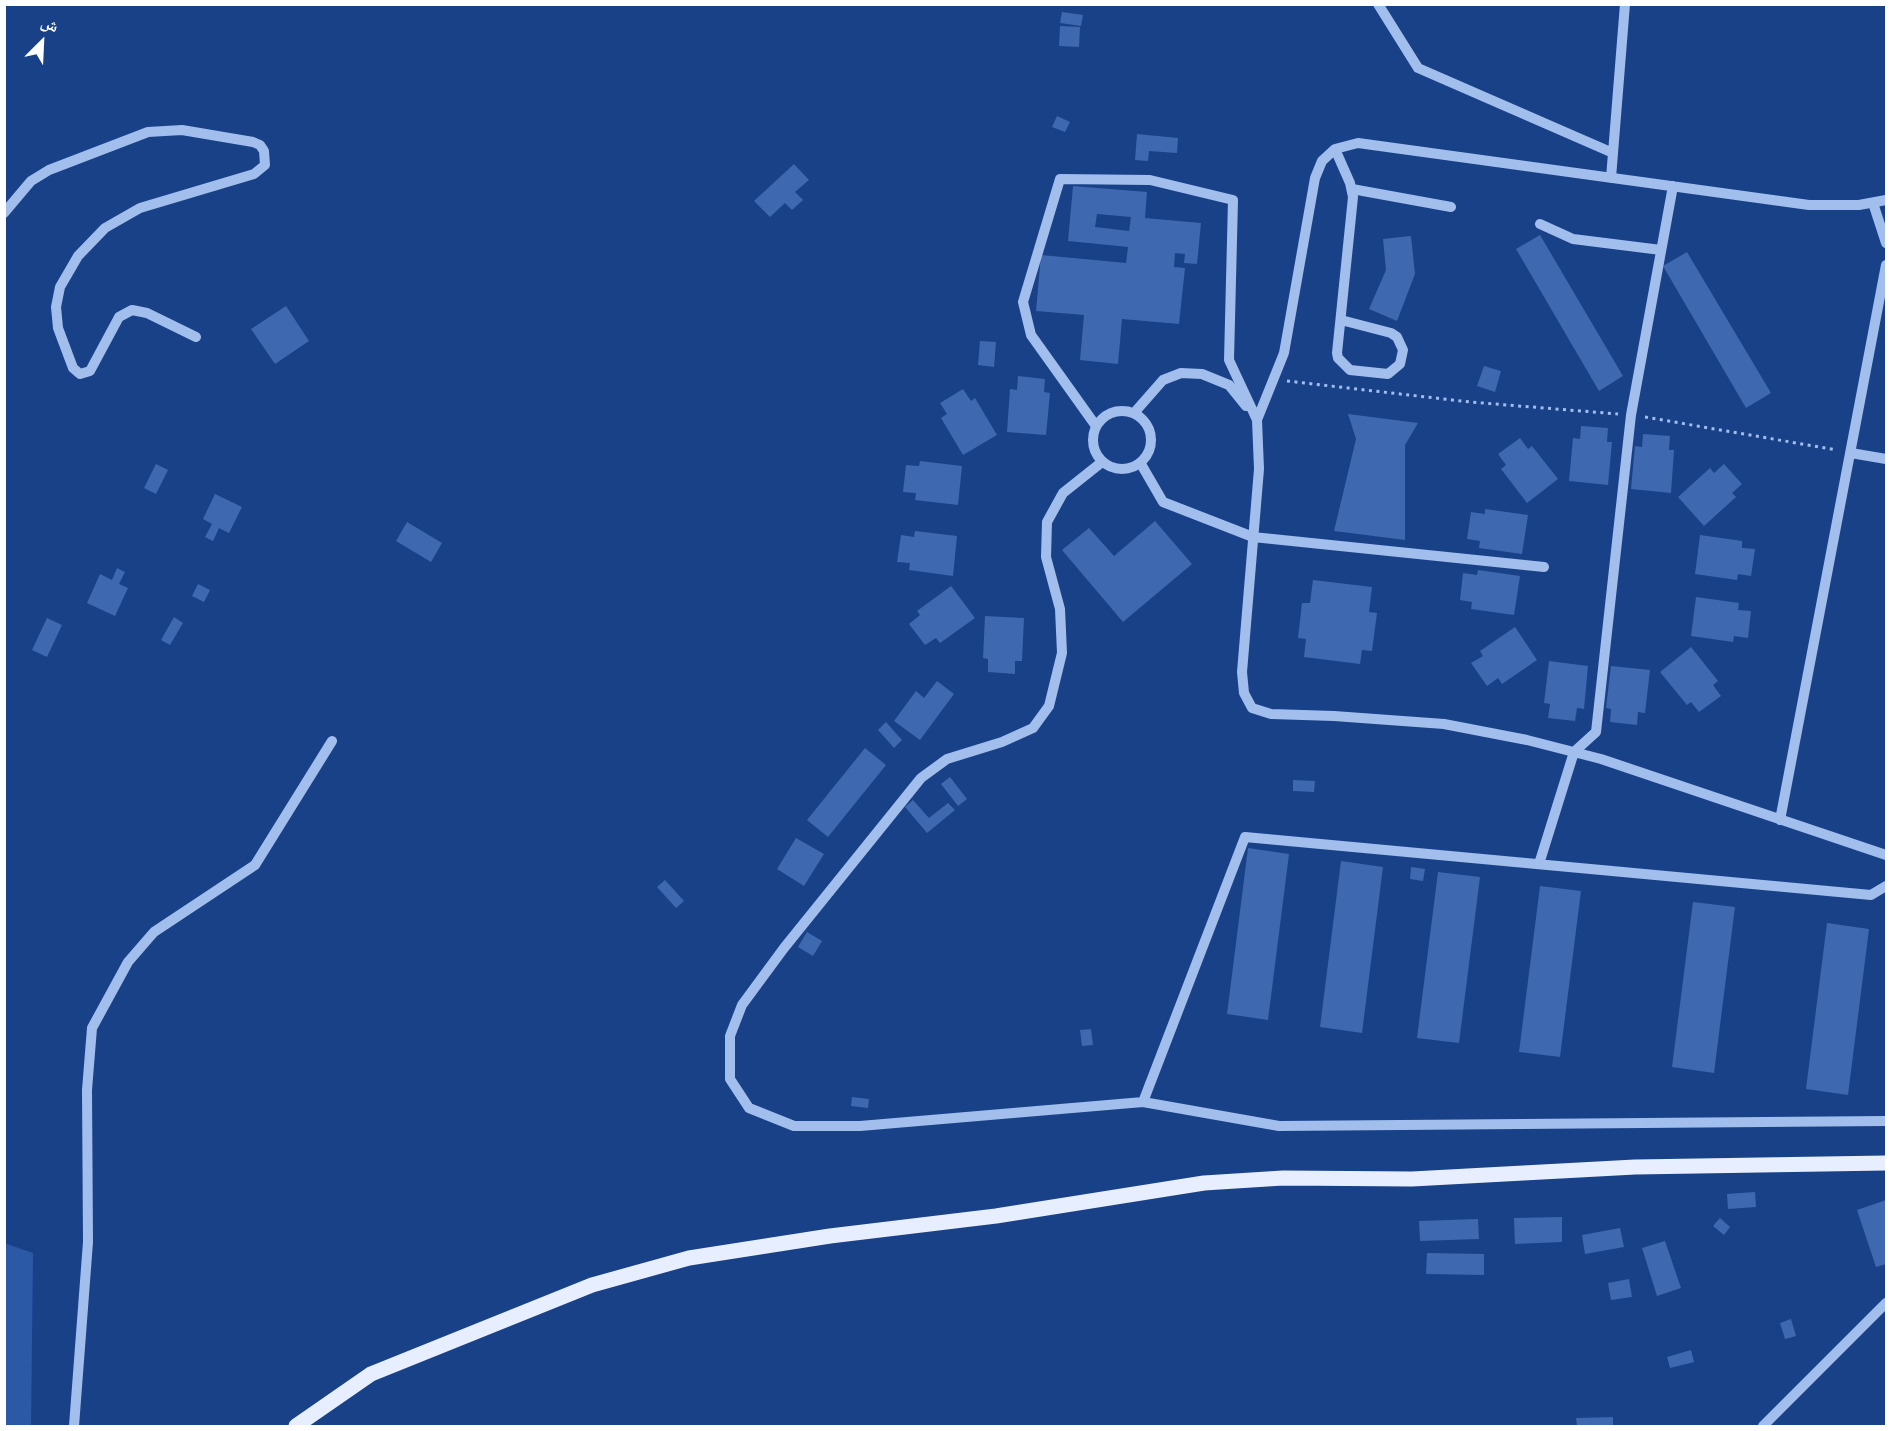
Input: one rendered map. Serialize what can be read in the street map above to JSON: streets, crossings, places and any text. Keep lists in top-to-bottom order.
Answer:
{
  "north": "top right"
}
